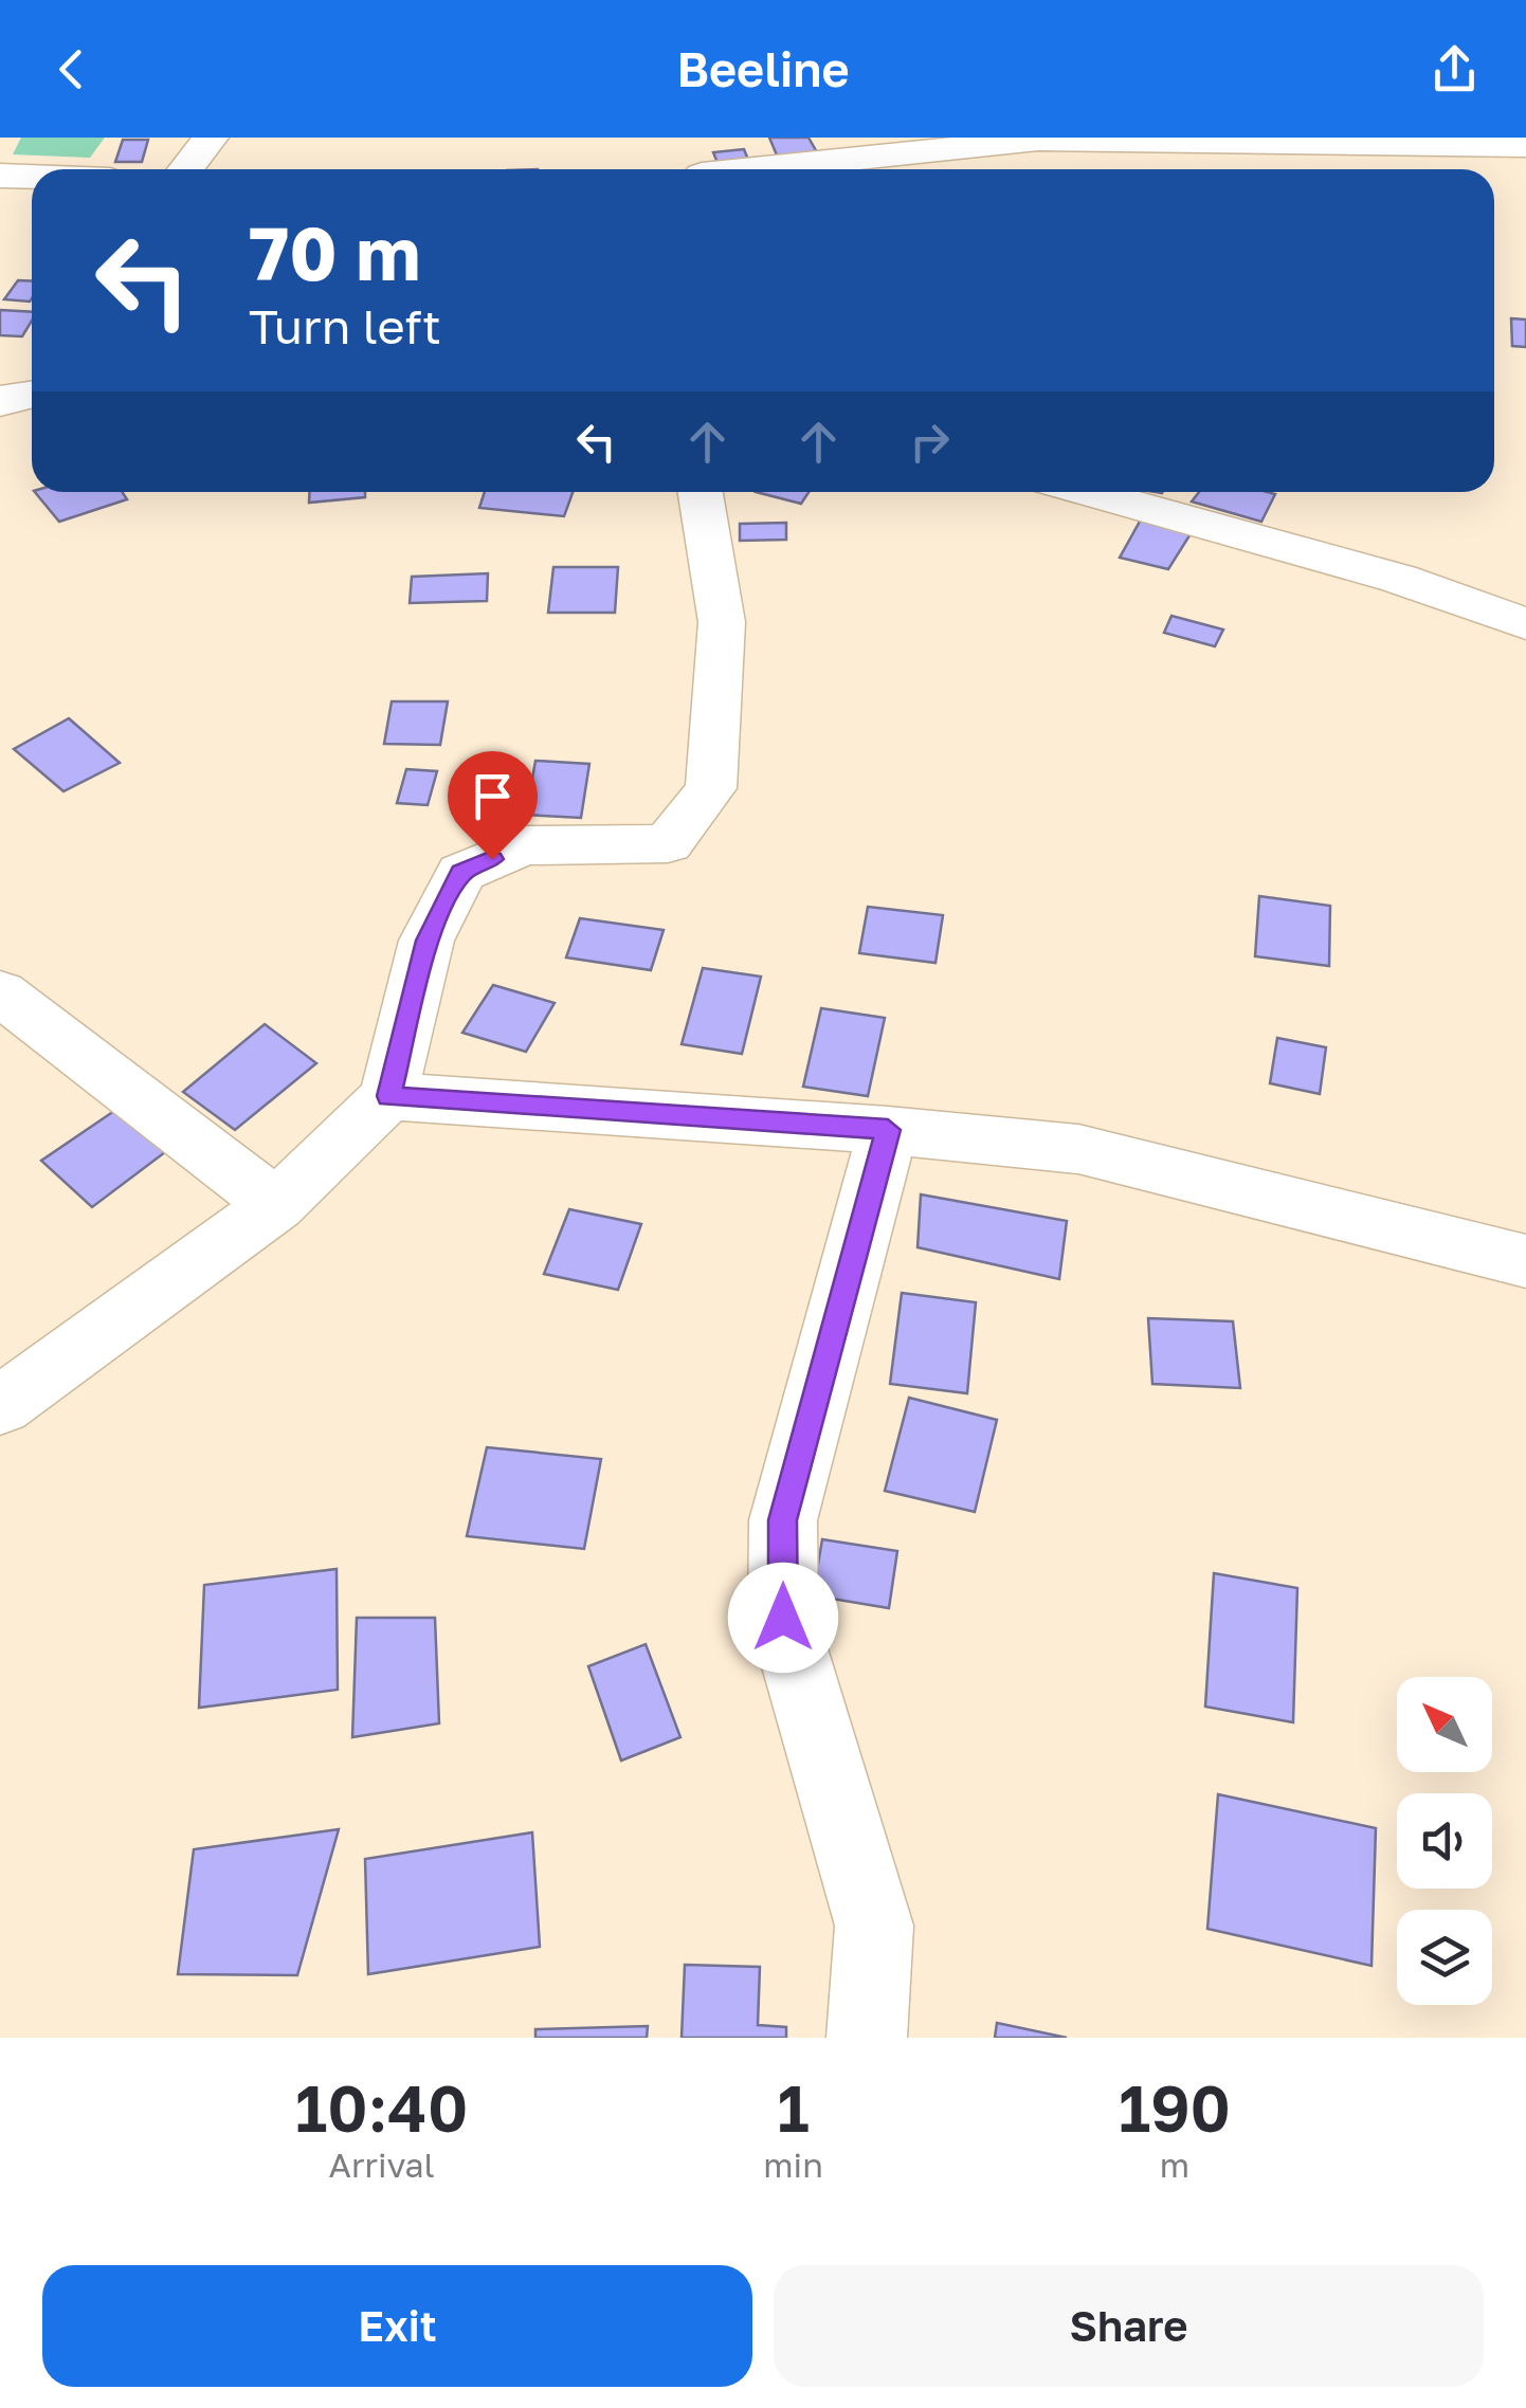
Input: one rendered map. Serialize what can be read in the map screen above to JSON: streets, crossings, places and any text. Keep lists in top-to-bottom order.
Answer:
{
  "north": "top left",
  "page": {
    "header": "Beeline",
    "turn": ["70 m", "Turn left"],
    "eta": [
      "10:40",
      "Arrival",
      "1",
      "min",
      "190",
      "m"
    ],
    "buttons": ["Exit", "Share"]
  }
}
